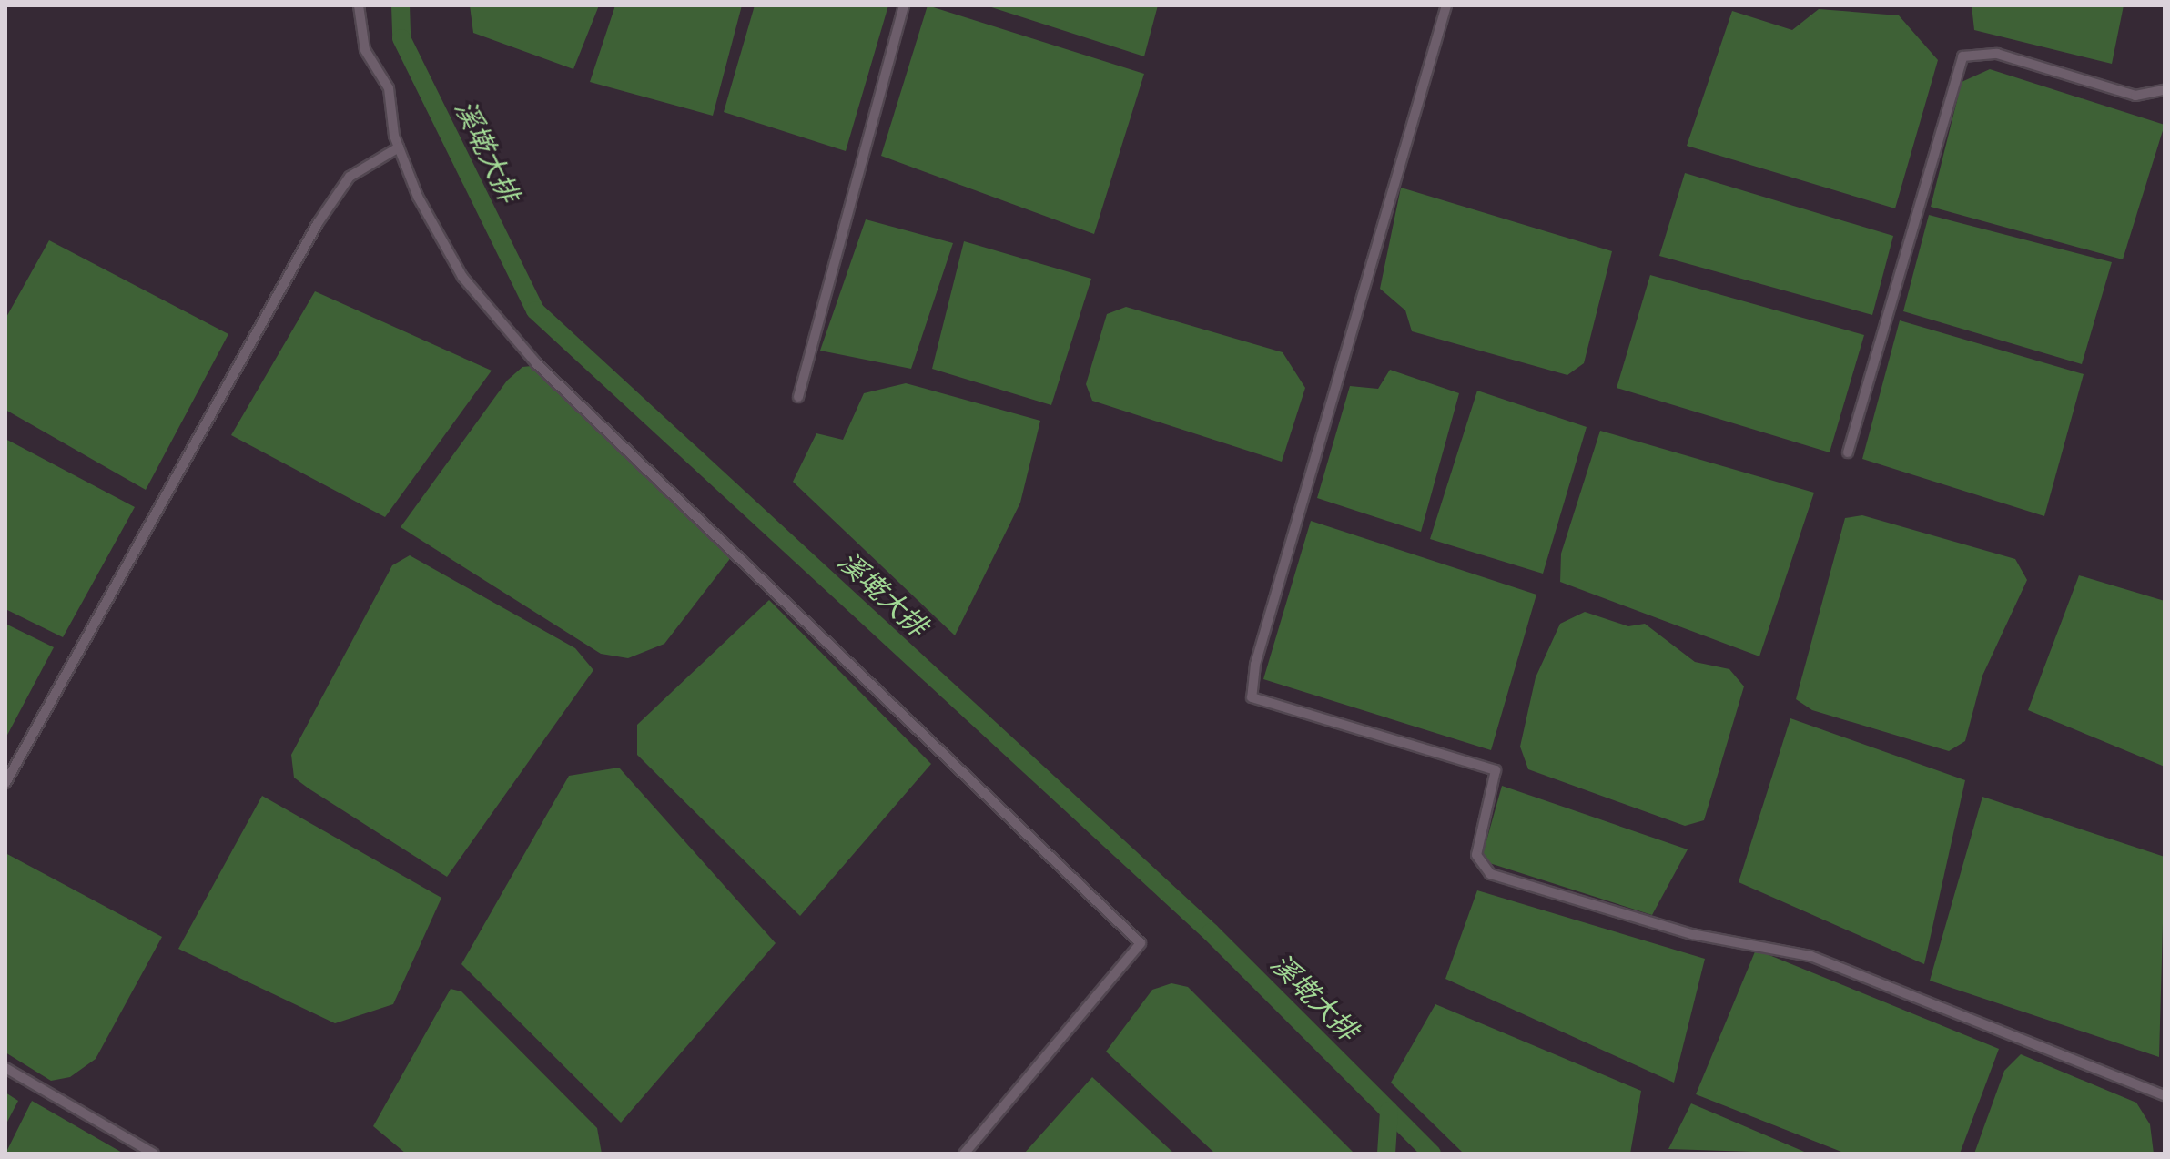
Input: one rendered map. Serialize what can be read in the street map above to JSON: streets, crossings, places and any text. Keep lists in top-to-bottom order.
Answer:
{
  "water": ["溪墘大排"]
}
